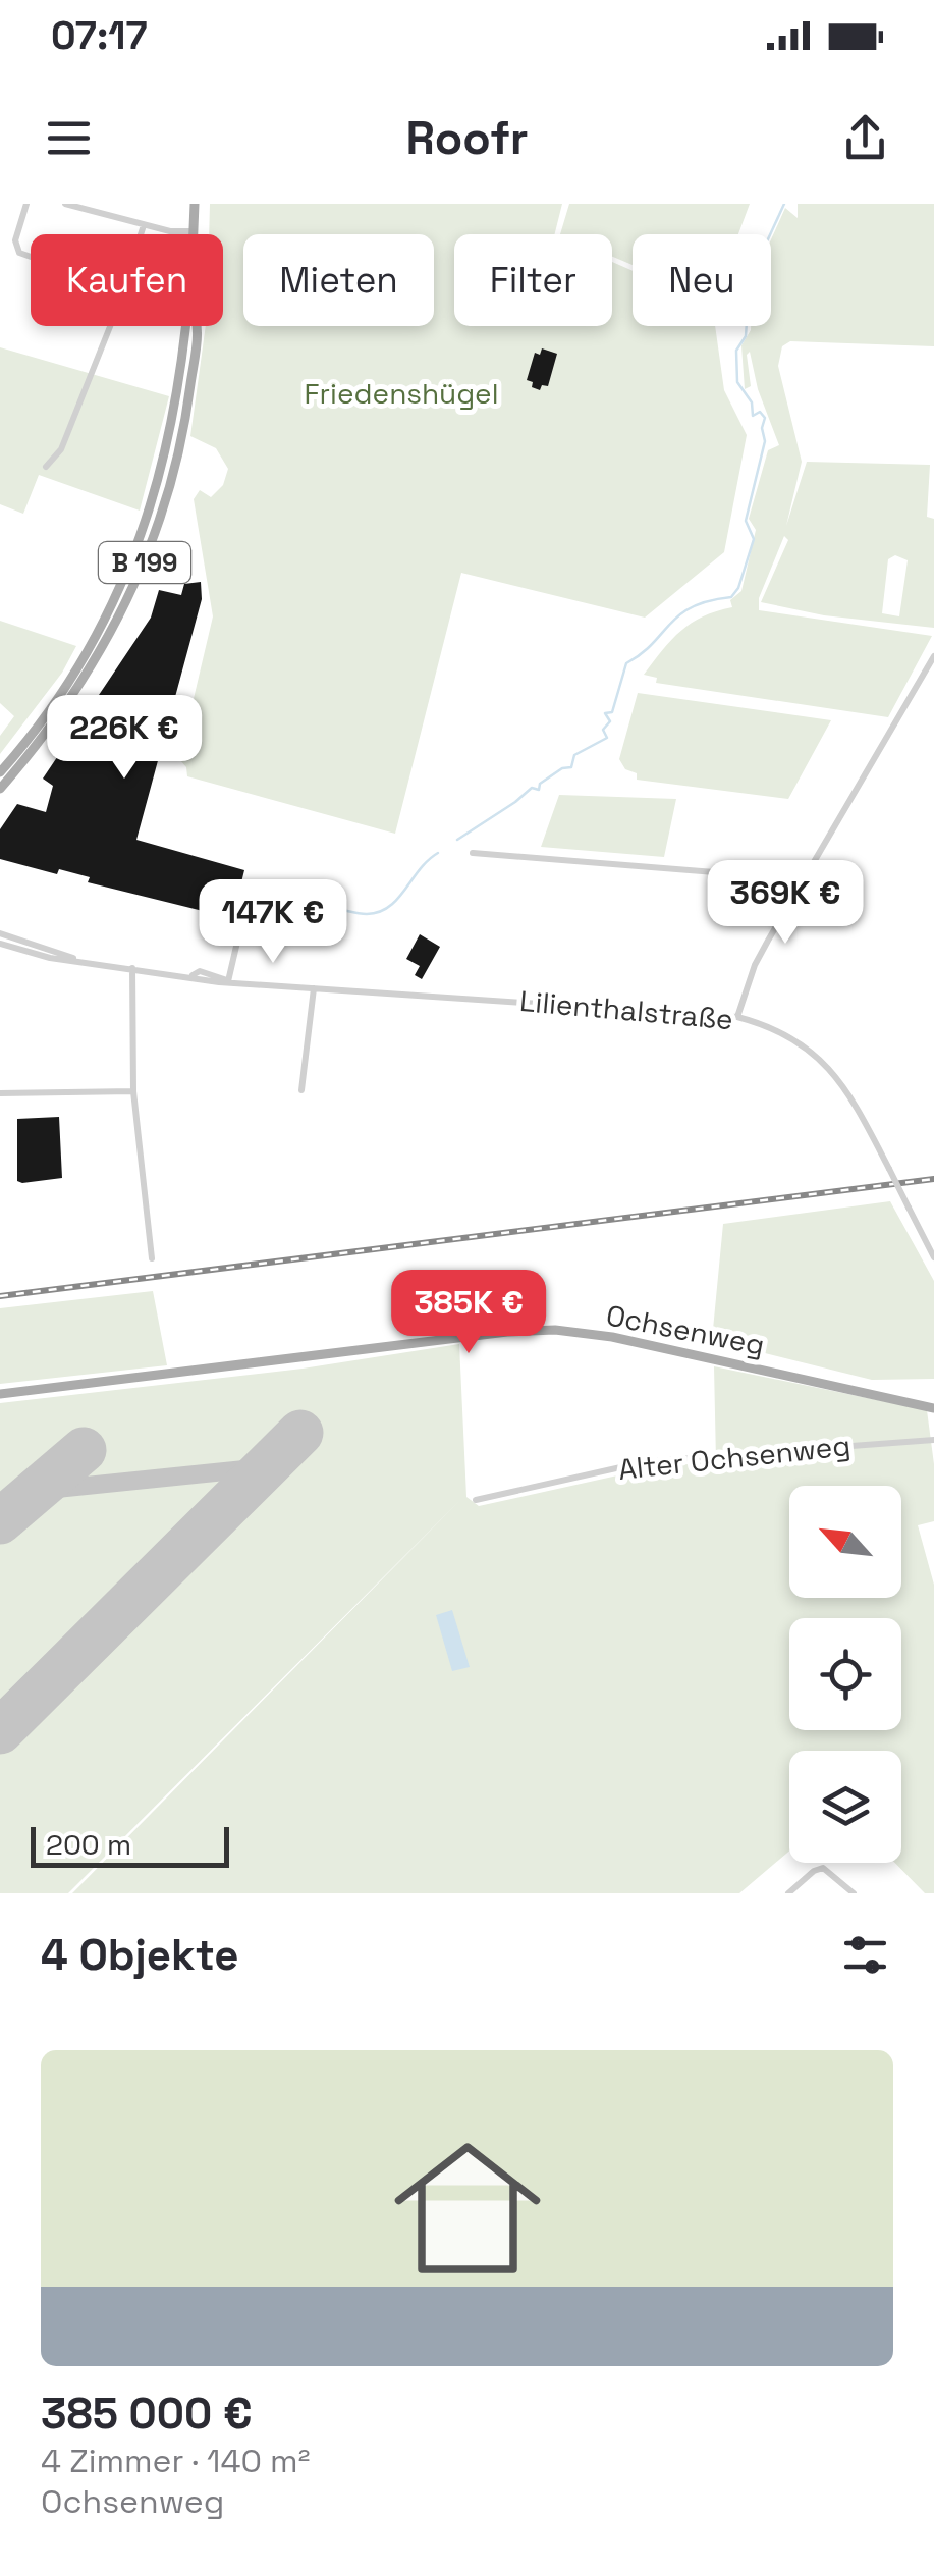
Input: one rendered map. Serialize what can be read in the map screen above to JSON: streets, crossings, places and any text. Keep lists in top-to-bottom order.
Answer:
{
  "streets": {
    "main road": ["B 199", "Ochsenweg"],
    "street": ["Lilienthalstraße", "Alter Ochsenweg"]
  },
  "parks": ["Friedenshügel"],
  "scale_bar": "200 m",
  "north": "top left",
  "page": {
    "status": "07:17",
    "header": "Roofr",
    "chip": [
      "Kaufen",
      "Mieten",
      "Filter",
      "Neu"
    ],
    "price": [
      "226K €",
      "369K €",
      "147K €",
      "385K €"
    ],
    "scale": "200 m",
    "heading": "4 Objekte",
    "list": [
      {
        "name": "385 000 €",
        "note": "4 Zimmer · 140 m² · Ochsenweg"
      }
    ]
  }
}
